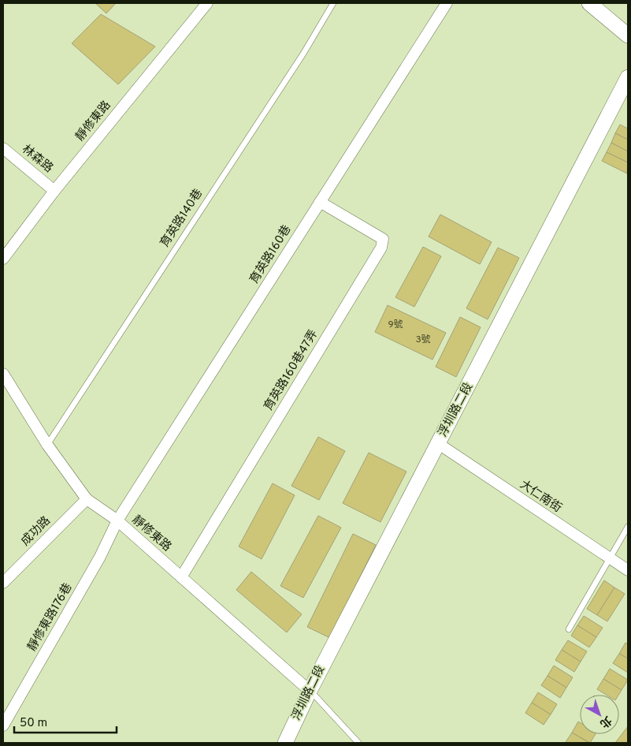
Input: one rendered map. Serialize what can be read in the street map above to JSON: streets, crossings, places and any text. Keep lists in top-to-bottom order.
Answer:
{
  "streets": {
    "street": [
      "靜修東路",
      "林森路",
      "育英路160巷",
      "育英路160巷47弄",
      "浮圳路二段",
      "大仁南街",
      "成功路",
      "靜修東路176巷"
    ],
    "lane": ["育英路140巷"]
  },
  "crossings": [
    ["靜修東路", "林森路"],
    ["靜修東路", "育英路140巷"],
    ["靜修東路", "育英路160巷"],
    ["靜修東路", "育英路160巷47弄"],
    ["靜修東路", "浮圳路二段"],
    ["靜修東路", "成功路"],
    ["靜修東路", "靜修東路176巷"],
    ["育英路160巷", "育英路160巷47弄"],
    ["育英路160巷", "靜修東路176巷"],
    ["浮圳路二段", "大仁南街"]
  ],
  "house_numbers": ["9號", "3號"],
  "scale_bar": "50 m",
  "north": "bottom right"
}
